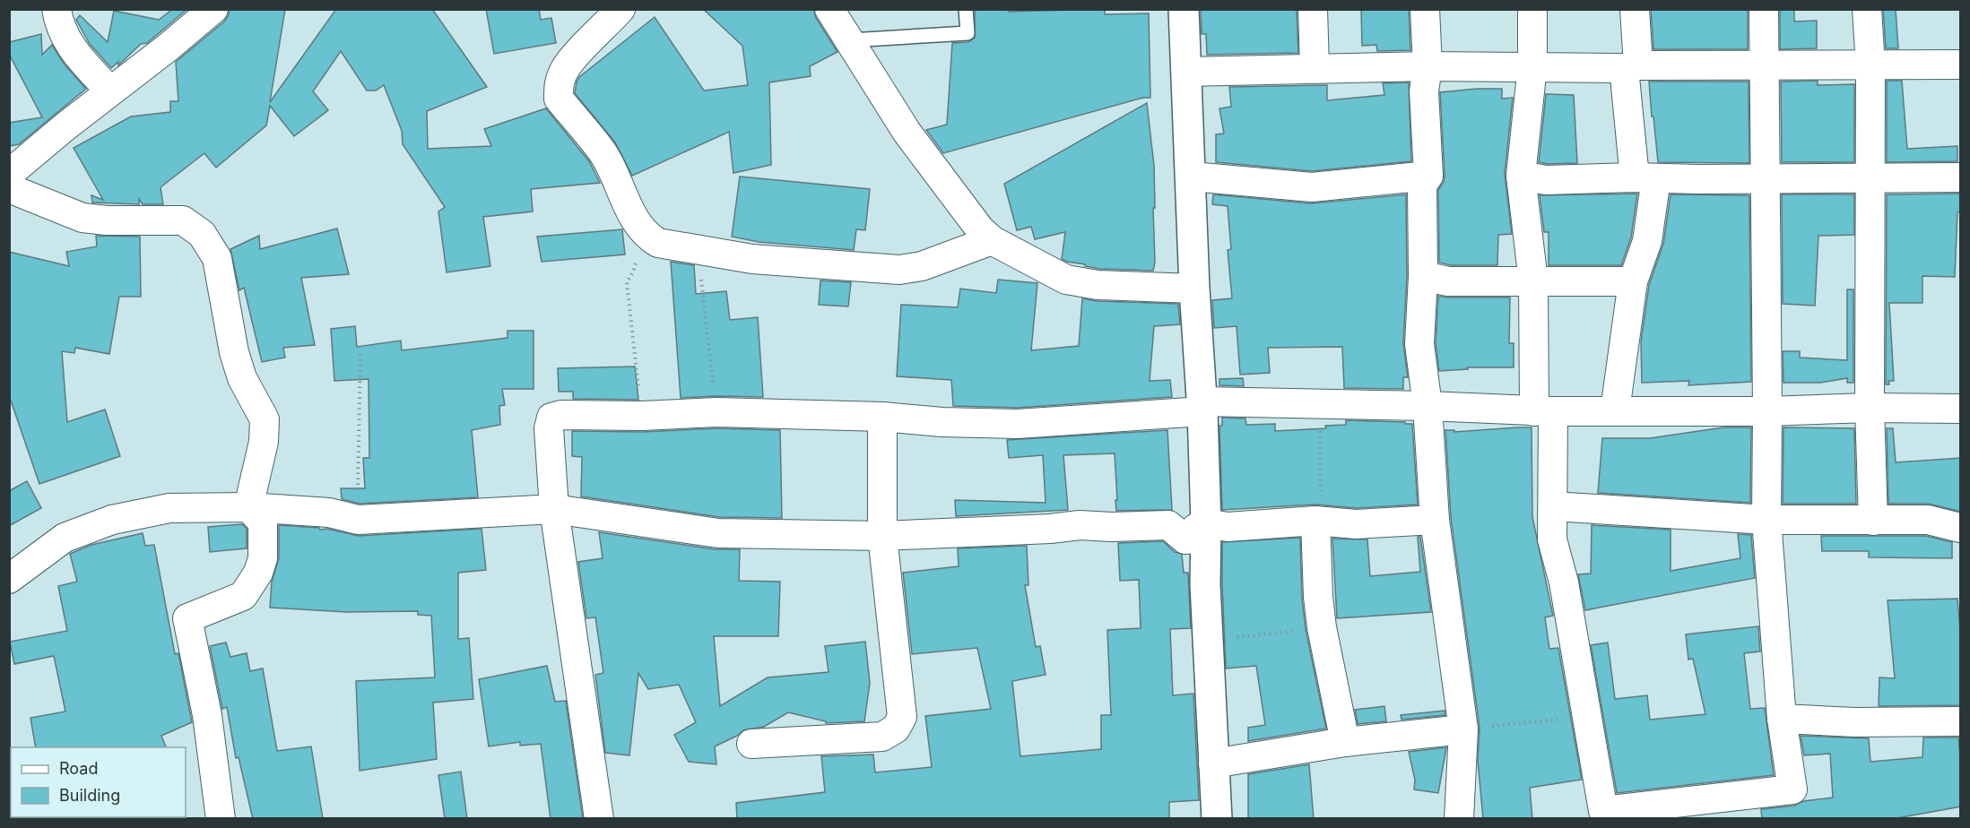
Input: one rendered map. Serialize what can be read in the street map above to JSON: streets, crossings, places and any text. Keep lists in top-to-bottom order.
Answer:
{
  "legend": ["Road", "Building"]
}
